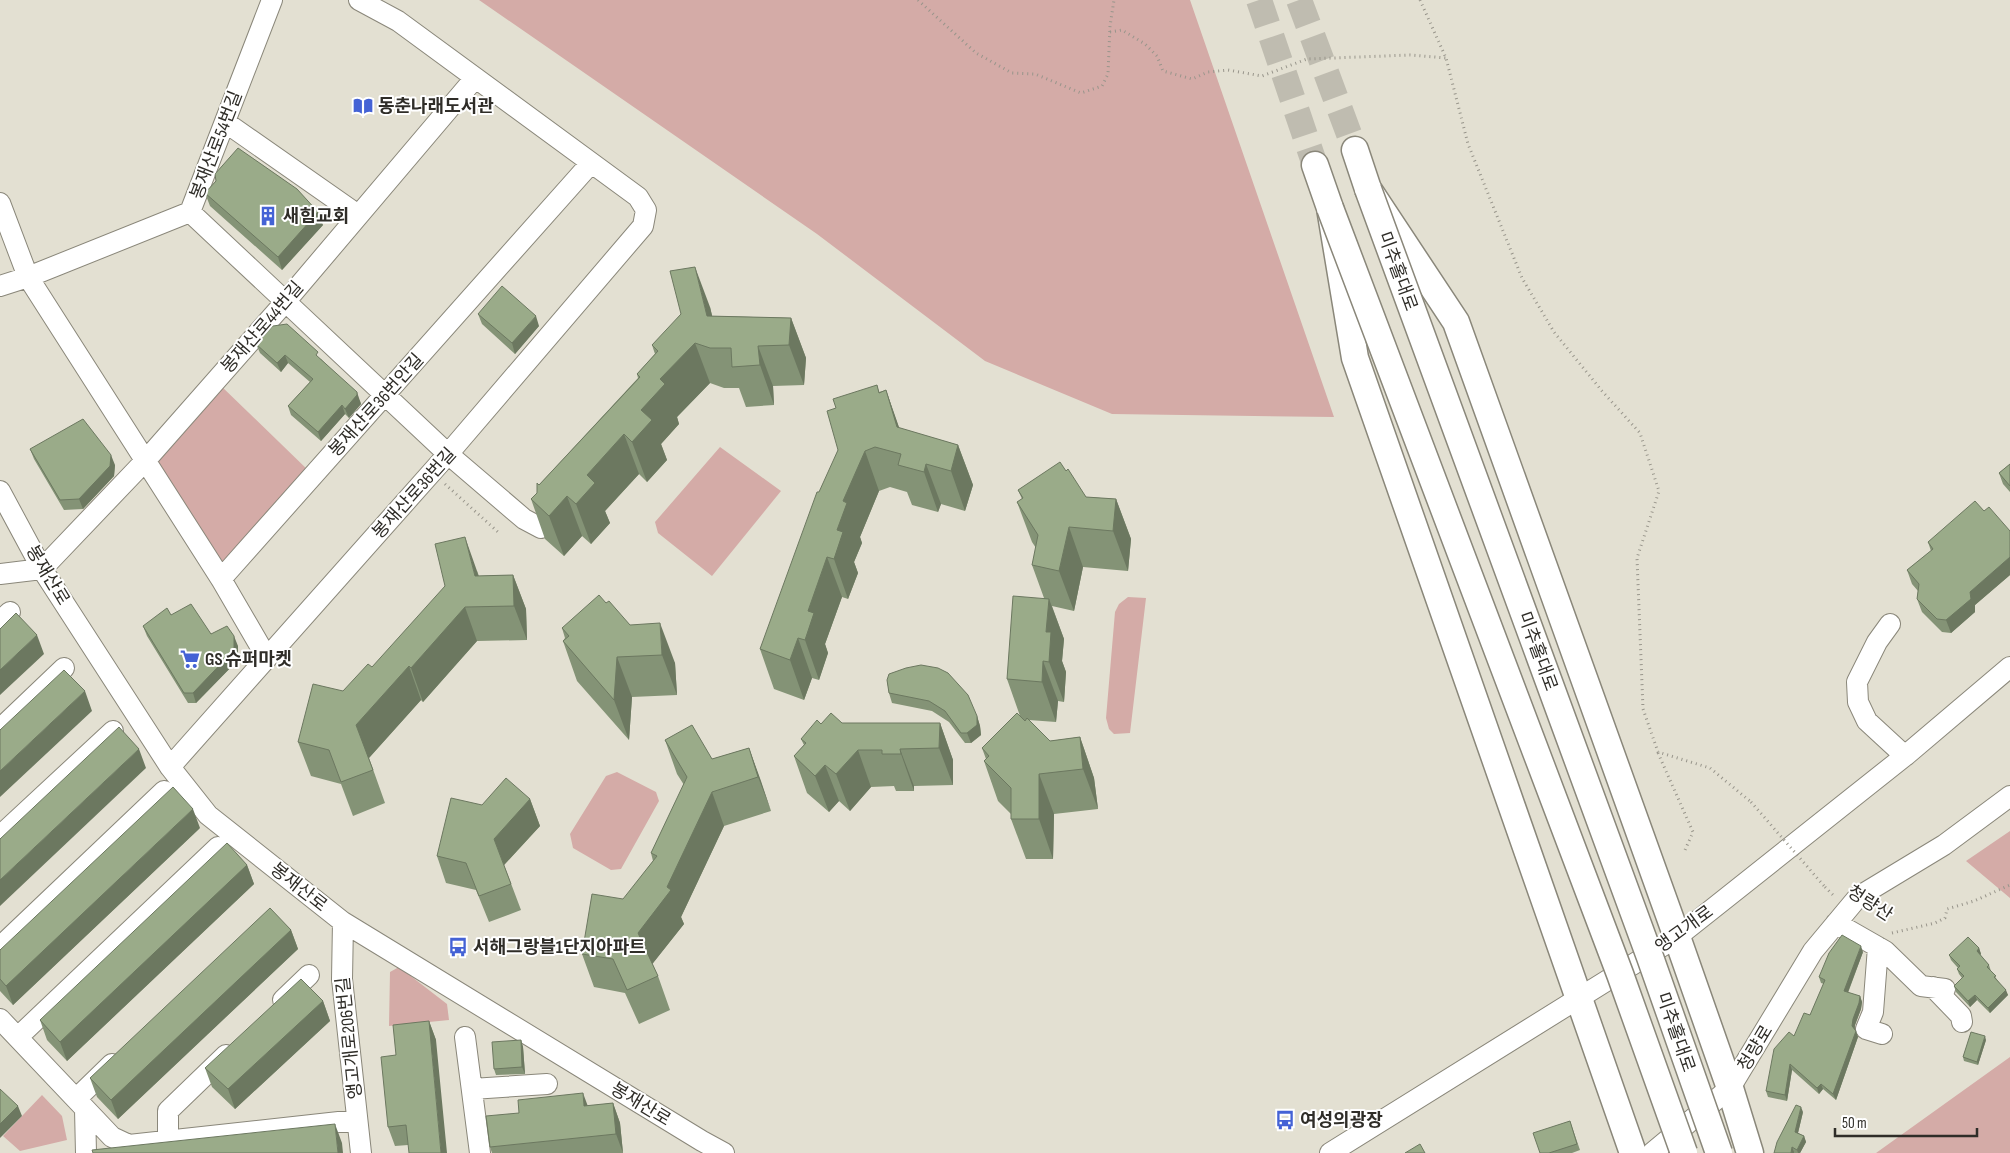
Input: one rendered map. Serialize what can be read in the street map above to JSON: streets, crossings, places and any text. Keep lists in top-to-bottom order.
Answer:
{
  "streets": {
    "main road": ["미추홀대로"],
    "street": [
      "봉재산로54번길",
      "봉재산로44번길",
      "봉재산로36번안길",
      "봉재산로36번길",
      "봉재산로",
      "앵고개로",
      "앵고개로206번길",
      "청량로"
    ],
    "path": ["청량산"]
  },
  "crossings": [
    ["봉재산로44번길", "봉재산로"],
    ["봉재산로36번안길", "봉재산로36번길"],
    ["봉재산로36번길", "봉재산로"],
    ["봉재산로", "앵고개로206번길"],
    ["청량산", "청량로"]
  ],
  "places": {
    "library": ["동춘나래도서관"],
    "building": ["새힘교회"],
    "supermarket": ["GS 슈퍼마켓"],
    "bus stop": ["서해그랑블1단지아파트", "여성의광장"]
  },
  "scale_bar": "50 m"
}
